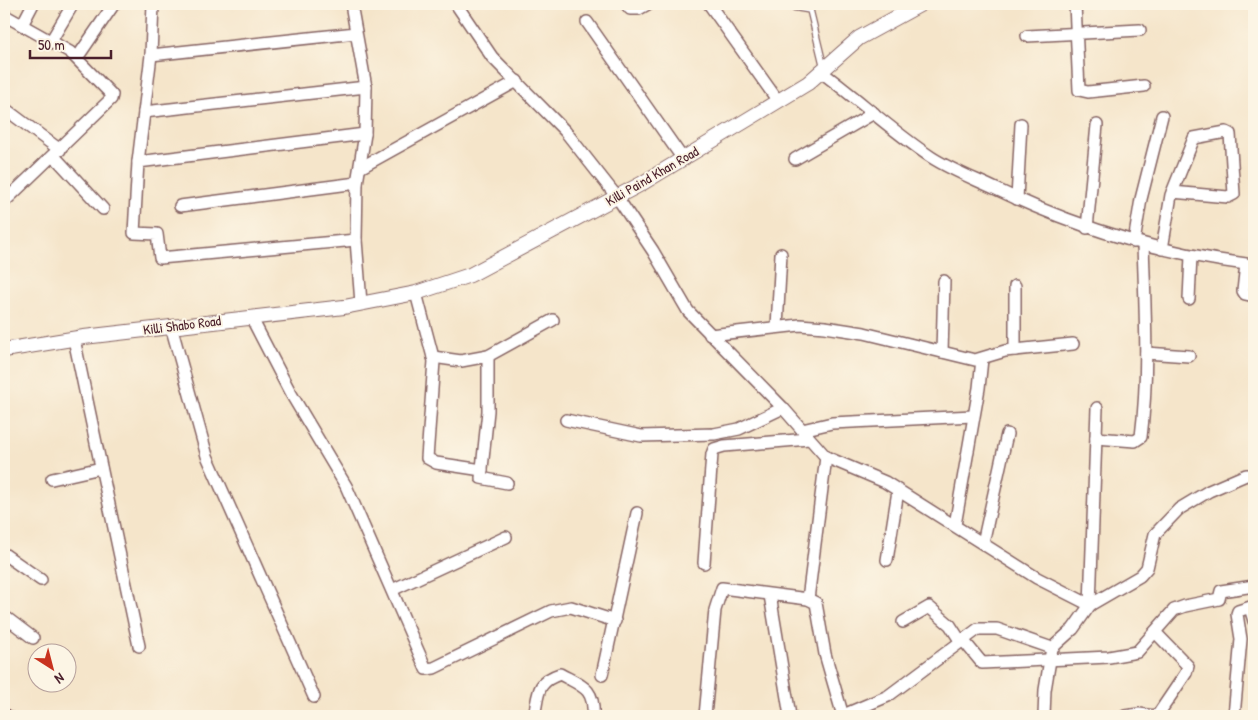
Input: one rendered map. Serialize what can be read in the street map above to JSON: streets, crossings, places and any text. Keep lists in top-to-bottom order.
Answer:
{
  "streets": {
    "street": ["Killi Paind Khan Road", "Killi Shabo Road"]
  },
  "crossings": [
    ["Killi Paind Khan Road", "Killi Shabo Road"]
  ],
  "scale_bar": "50 m",
  "north": "bottom right"
}
